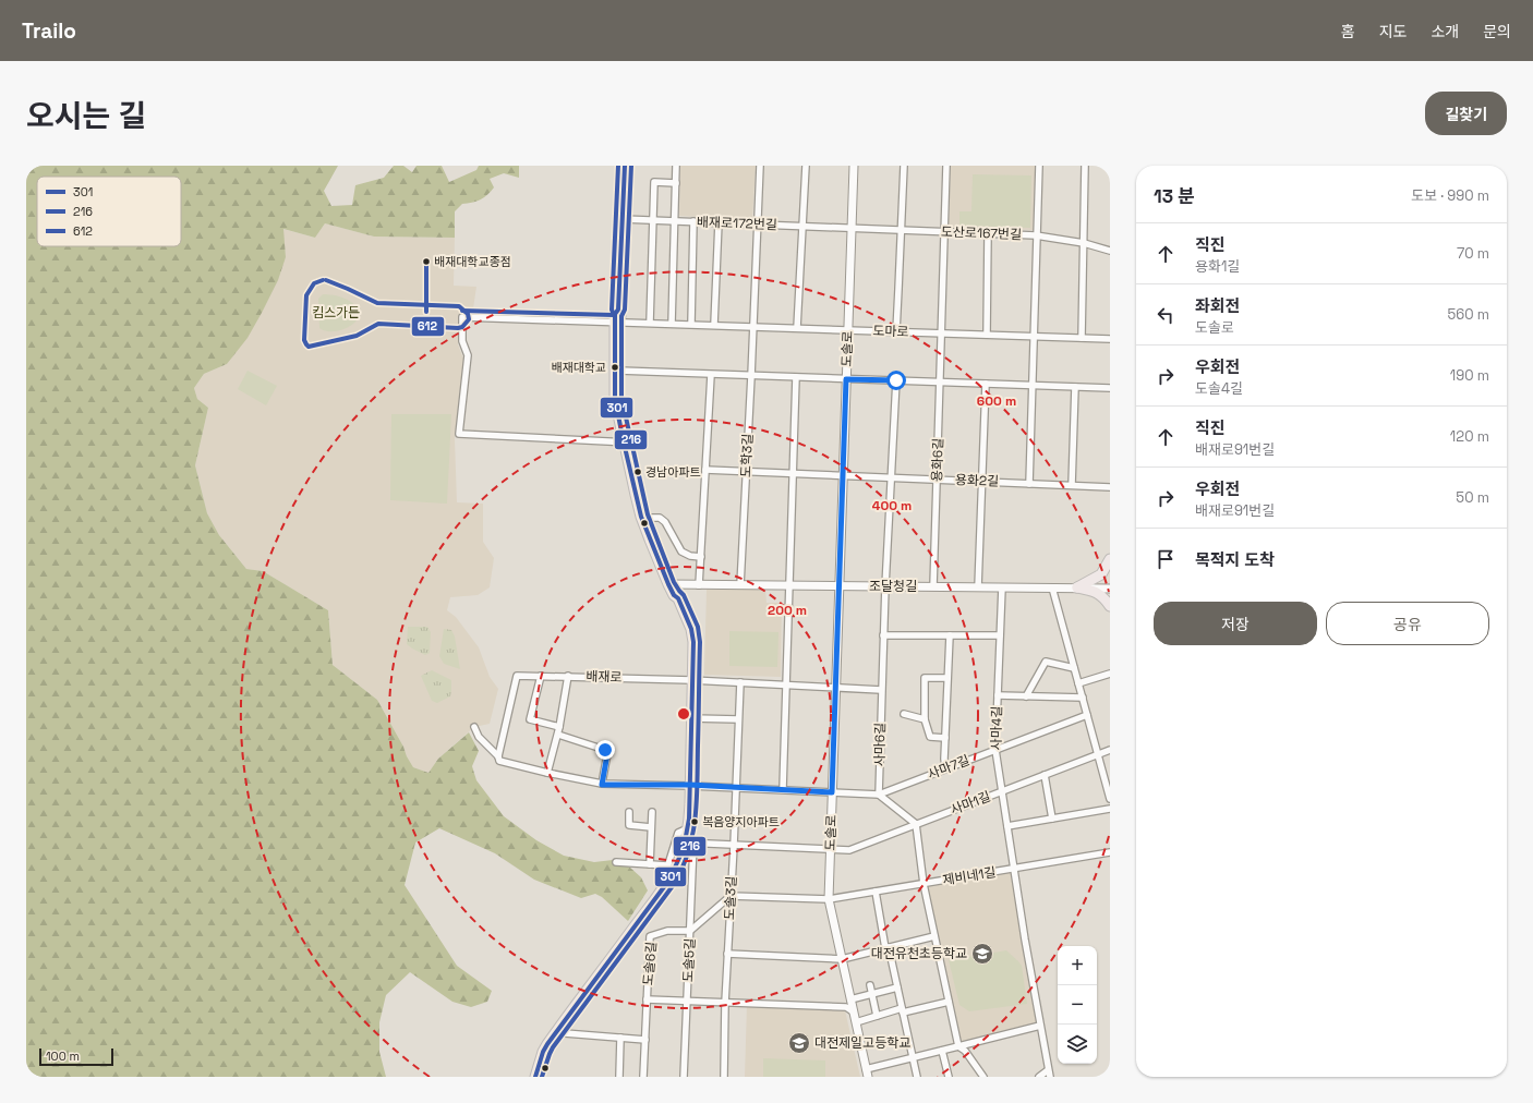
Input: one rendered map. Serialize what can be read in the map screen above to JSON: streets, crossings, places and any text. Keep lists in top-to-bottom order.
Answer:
{
  "streets": {
    "street": [
      "배재로172번길",
      "도산로167번길",
      "도마로",
      "도솔로",
      "도학3길",
      "용화6길",
      "용화2길",
      "조달청길",
      "배재로",
      "사마4길",
      "사마6길",
      "사마7길",
      "사마1길",
      "제비네1길",
      "도솔3길",
      "도솔5길",
      "도솔6길"
    ]
  },
  "crossings": [
    ["배재로172번길", "도산로167번길"],
    ["배재로172번길", "도솔로"],
    ["배재로172번길", "도학3길"],
    ["도산로167번길", "도솔로"],
    ["도산로167번길", "용화6길"],
    ["도마로", "도솔로"],
    ["도마로", "도학3길"],
    ["도마로", "용화6길"],
    ["도솔로", "용화2길"],
    ["도솔로", "조달청길"],
    ["도솔로", "배재로"],
    ["도솔로", "사마7길"],
    ["도솔로", "사마1길"],
    ["도솔로", "제비네1길"],
    ["도학3길", "용화2길"],
    ["도학3길", "조달청길"],
    ["용화6길", "용화2길"],
    ["용화6길", "조달청길"],
    ["용화2길", "사마6길"],
    ["조달청길", "사마4길"],
    ["조달청길", "사마6길"],
    ["배재로", "사마6길"],
    ["배재로", "사마7길"],
    ["배재로", "도솔3길"],
    ["사마4길", "사마7길"],
    ["사마4길", "사마1길"],
    ["사마4길", "제비네1길"],
    ["사마6길", "사마7길"],
    ["사마7길", "도솔3길"],
    ["도솔5길", "도솔6길"]
  ],
  "parks": ["킴스가든"],
  "places": {
    "other": [
      "배재대학교종점",
      "배재대학교",
      "경남아파트",
      "복음양지아파트"
    ],
    "school or university": ["대전유천초등학교", "대전제일고등학교"]
  },
  "lines": ["transit line 301", "transit line 216", "transit line 612"],
  "legend": ["301", "216", "612"],
  "scale_bar": "100 m",
  "page": {
    "header": "Trailo",
    "nav": [
      "홈",
      "지도",
      "소개",
      "문의"
    ],
    "title": "오시는 길",
    "buttons": [
      "길찾기",
      ["저장", "공유"]
    ],
    "heading": ["13 분", "도보 · 990 m"],
    "list": [
      ["직진", "용화1길", "70 m"],
      ["좌회전", "도솔로", "560 m"],
      ["우회전", "도솔4길", "190 m"],
      ["직진", "배재로91번길", "120 m"],
      ["우회전", "배재로91번길", "50 m"],
      "목적지 도착"
    ],
    "map_buttons": ["+", "−"],
    "scale": "100 m"
  },
  "rings": ["600 m", "400 m", "200 m"]
}
